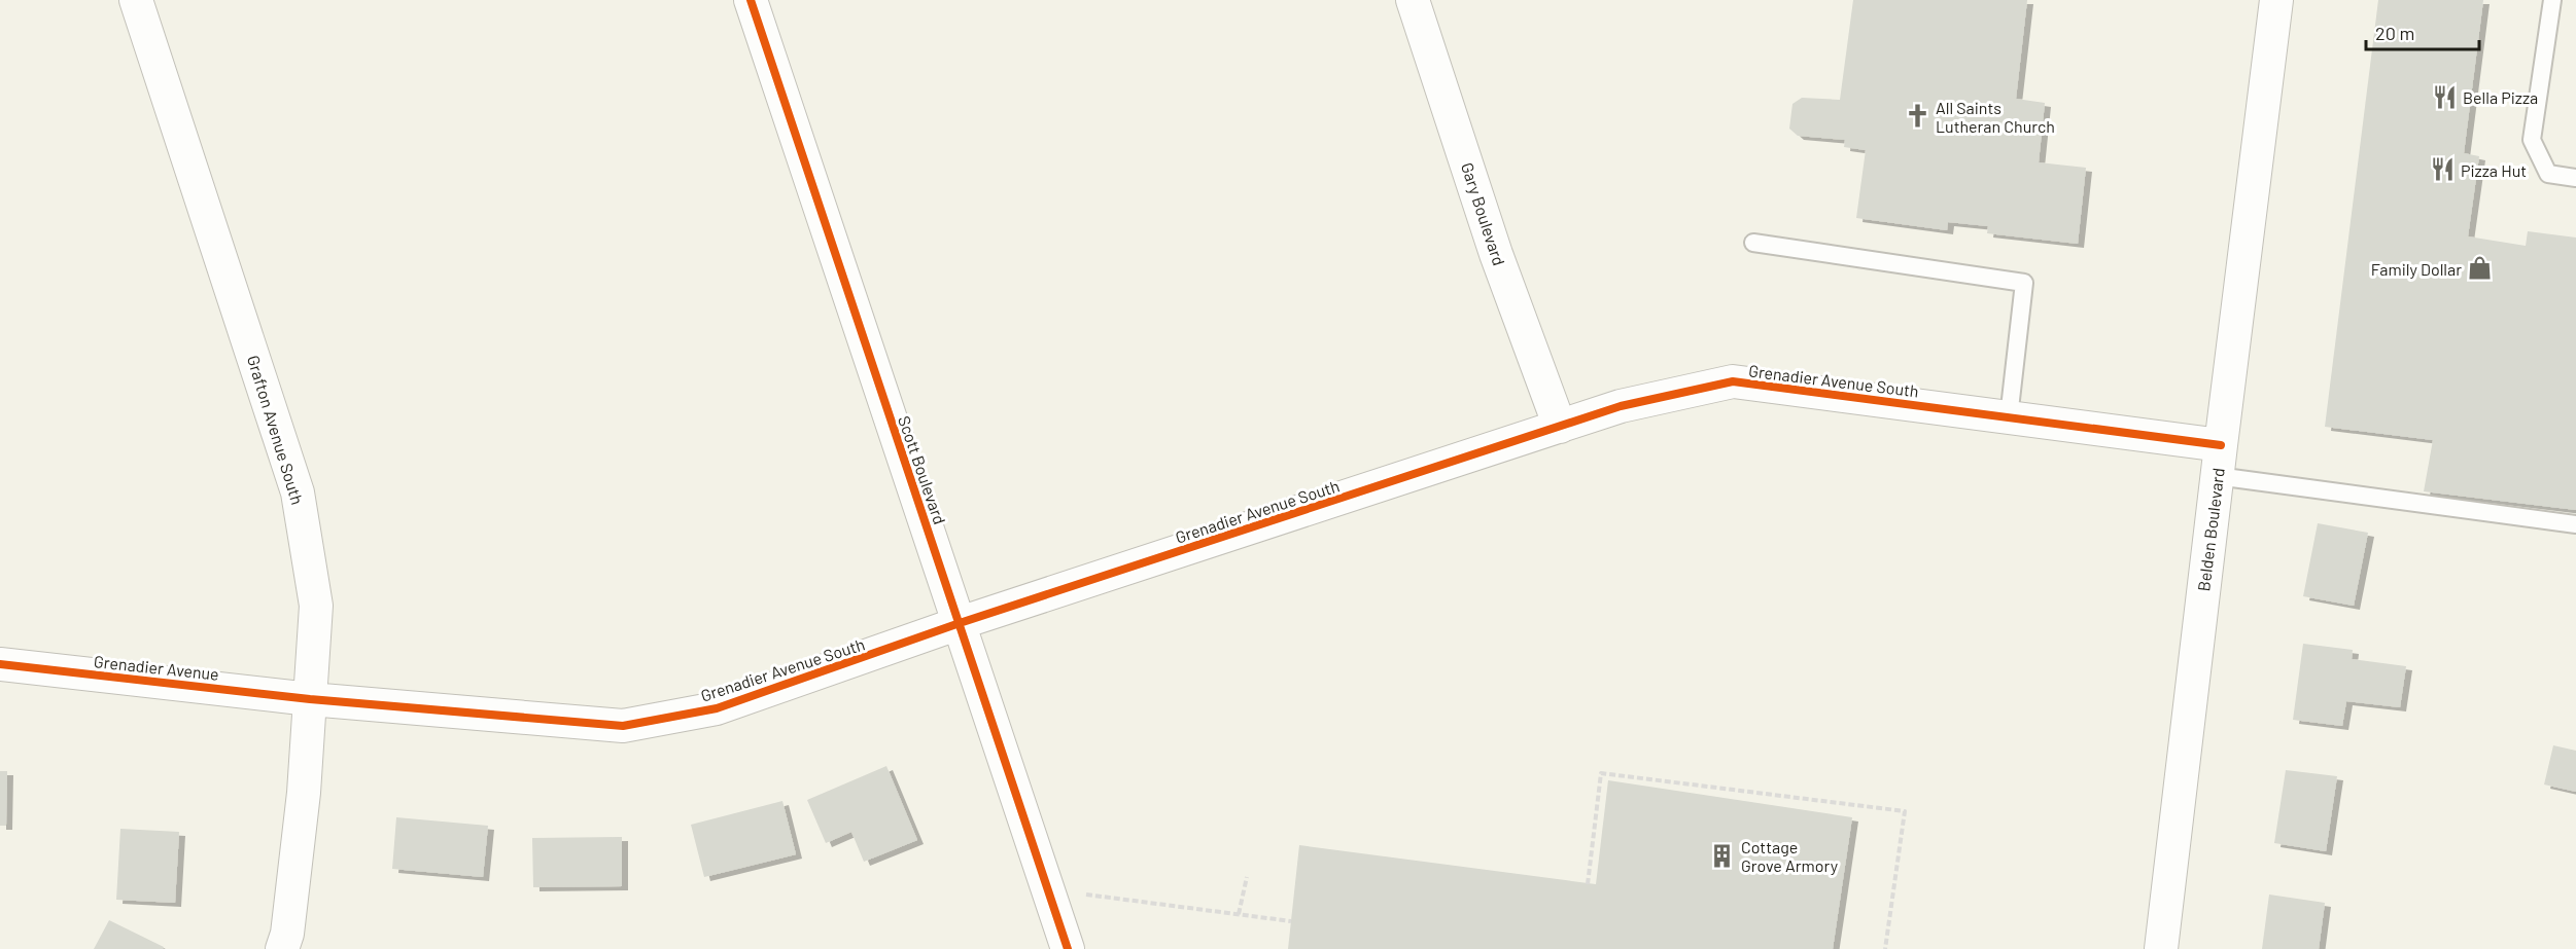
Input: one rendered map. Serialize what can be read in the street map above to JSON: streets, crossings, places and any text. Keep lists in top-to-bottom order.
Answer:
{
  "streets": {
    "street": [
      "Gary Boulevard",
      "Grenadier Avenue South",
      "Grafton Avenue South",
      "Scott Boulevard",
      "Belden Boulevard",
      "Grenadier Avenue"
    ]
  },
  "crossings": [
    ["Gary Boulevard", "Grenadier Avenue South"],
    ["Grenadier Avenue South", "Grafton Avenue South"],
    ["Grenadier Avenue South", "Scott Boulevard"],
    ["Grenadier Avenue South", "Belden Boulevard"],
    ["Grenadier Avenue South", "Grenadier Avenue"],
    ["Grafton Avenue South", "Grenadier Avenue"]
  ],
  "places": {
    "restaurant": ["Bella Pizza", "Pizza Hut"],
    "church": ["All Saints Lutheran Church"],
    "shop": ["Family Dollar"],
    "building": ["Cottage Grove Armory"]
  },
  "scale_bar": "20 m"
}
